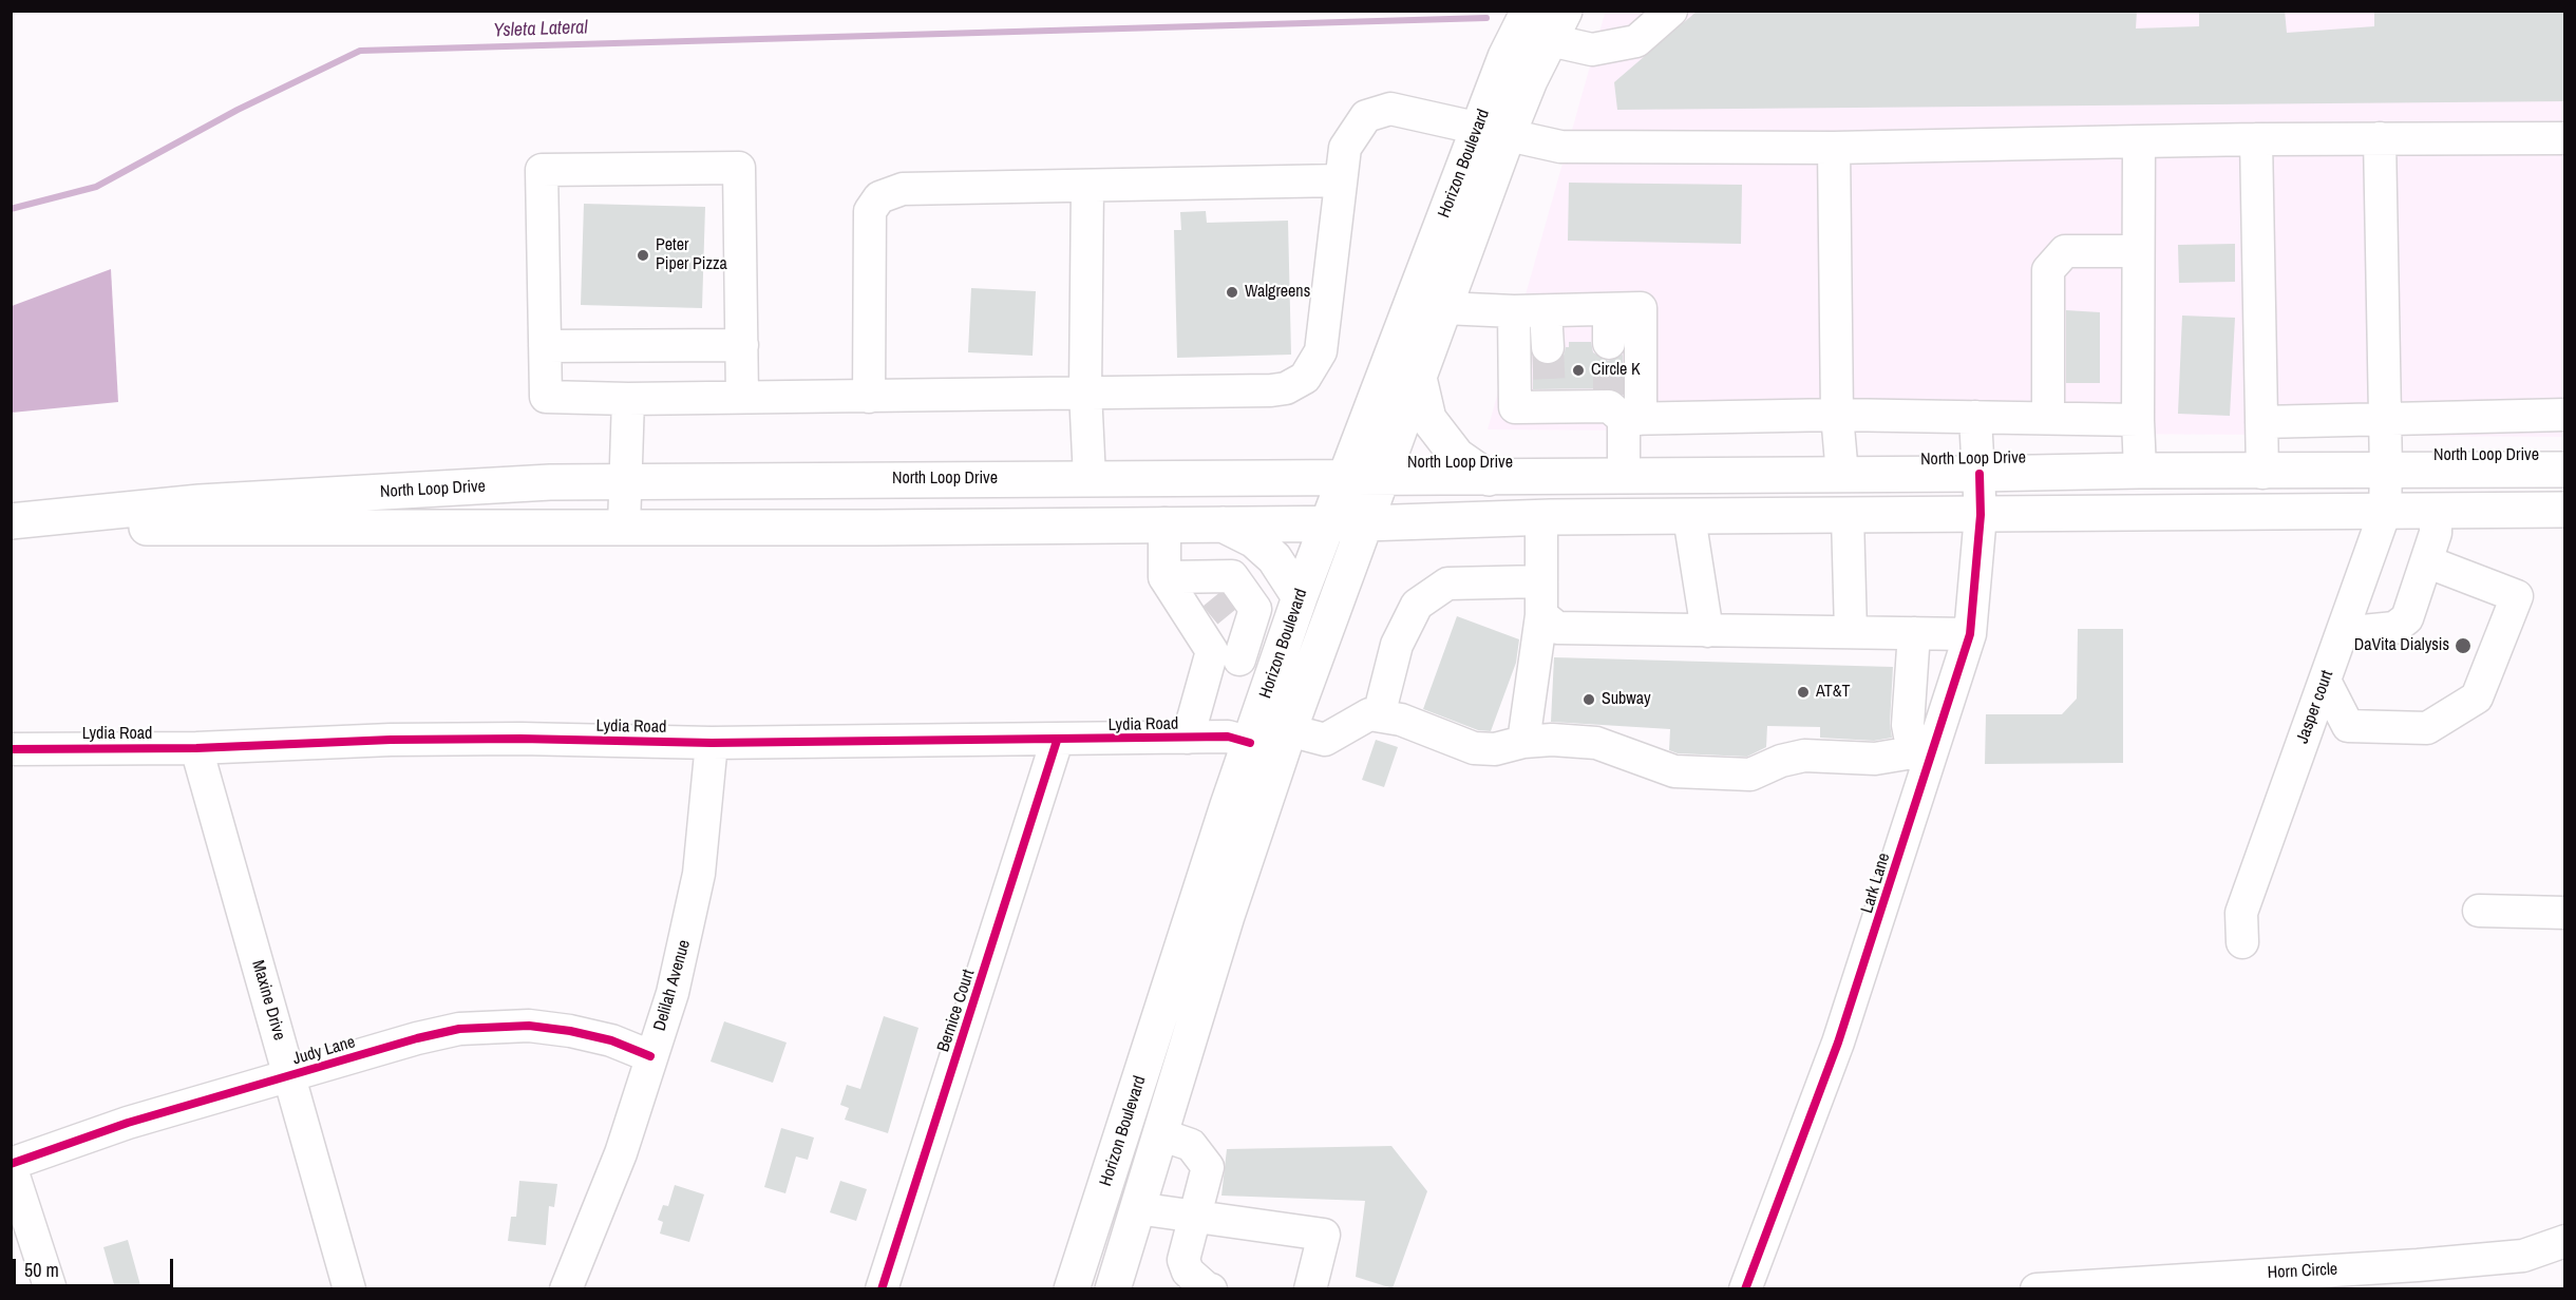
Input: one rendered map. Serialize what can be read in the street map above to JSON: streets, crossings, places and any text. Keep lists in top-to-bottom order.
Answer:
{
  "streets": {
    "main road": ["Horizon Boulevard", "North Loop Drive"],
    "street": [
      "Jasper court",
      "Lydia Road",
      "Lark Lane",
      "Delilah Avenue",
      "Maxine Drive",
      "Bernice Court",
      "Judy Lane",
      "Horn Circle"
    ]
  },
  "crossings": [
    ["Horizon Boulevard", "North Loop Drive"],
    ["Horizon Boulevard", "Lydia Road"],
    ["North Loop Drive", "Jasper court"],
    ["North Loop Drive", "Lark Lane"],
    ["Lydia Road", "Delilah Avenue"],
    ["Lydia Road", "Maxine Drive"],
    ["Lydia Road", "Bernice Court"],
    ["Delilah Avenue", "Judy Lane"],
    ["Maxine Drive", "Judy Lane"]
  ],
  "water": ["Ysleta Lateral"],
  "places": [
    "Peter Piper Pizza",
    "Walgreens",
    "Circle K",
    "DaVita Dialysis",
    "AT&T",
    "Subway"
  ],
  "scale_bar": "50 m"
}
